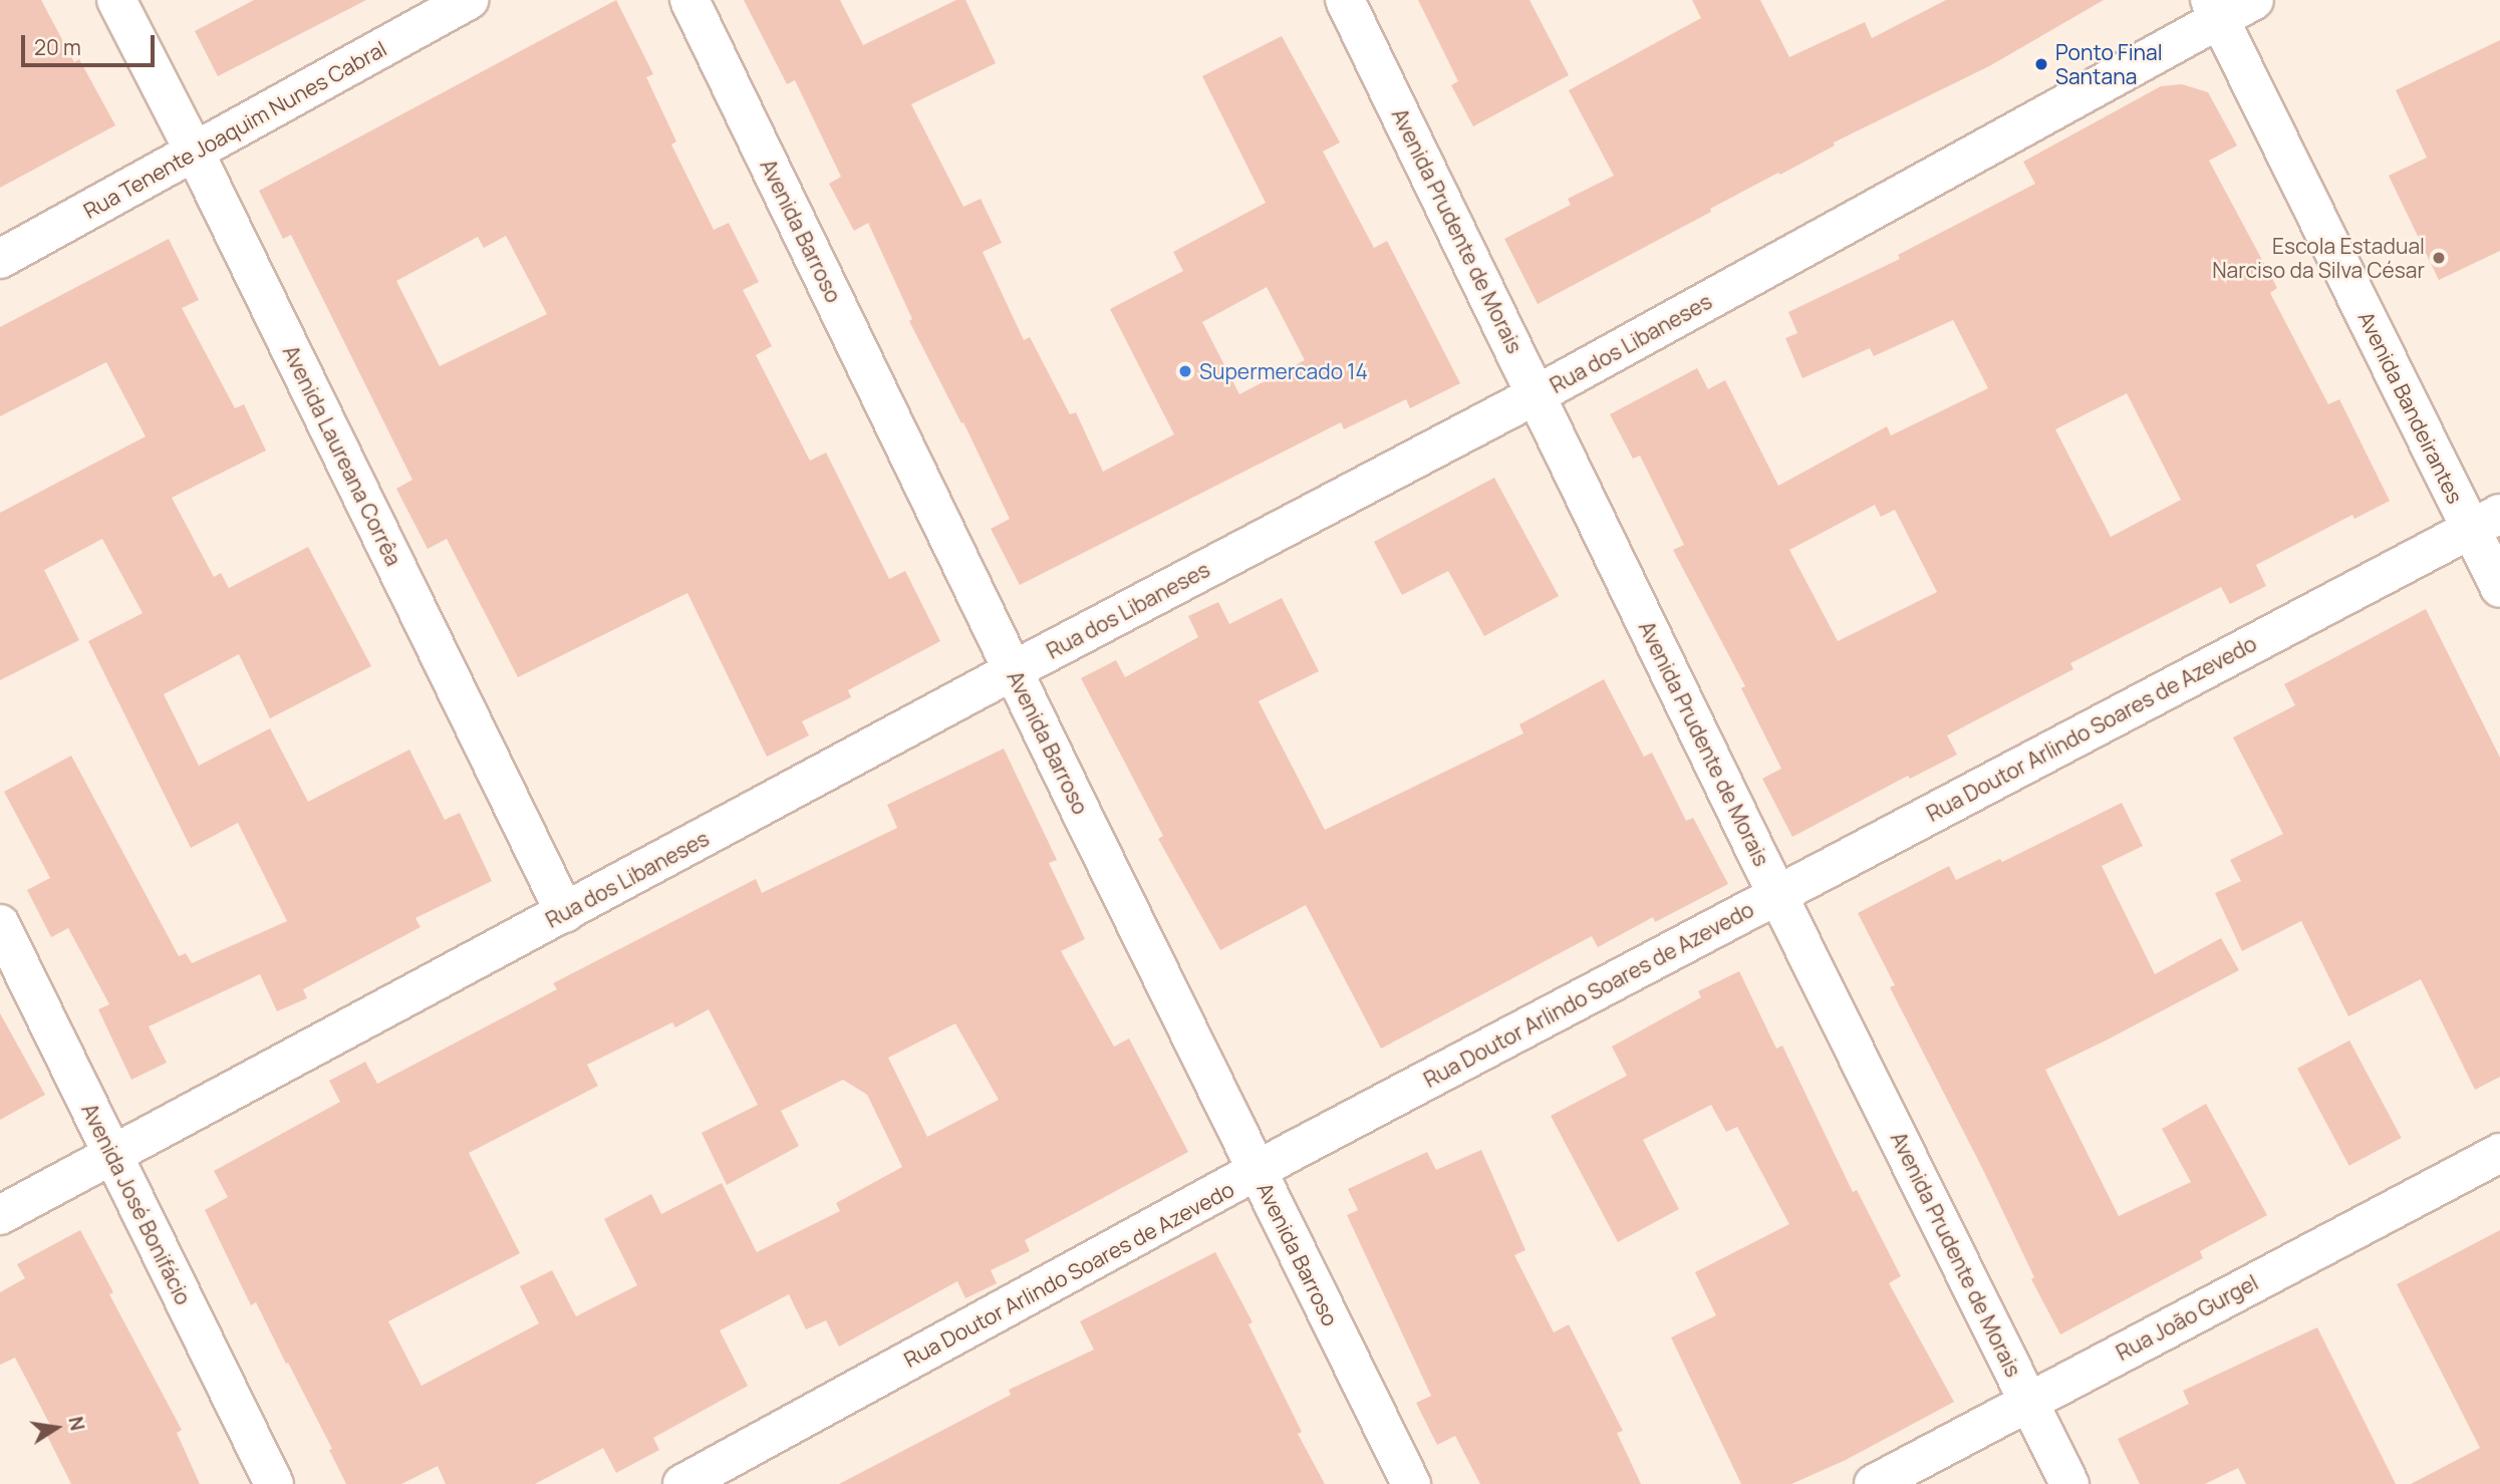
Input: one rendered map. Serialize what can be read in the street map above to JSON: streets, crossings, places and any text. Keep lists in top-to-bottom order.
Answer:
{
  "streets": {
    "street": [
      "Rua Tenente Joaquim Nunes Cabral",
      "Avenida Barroso",
      "Avenida Prudente de Morais",
      "Rua dos Libaneses",
      "Avenida Bandeirantes",
      "Avenida Laureana Corrêa",
      "Rua Doutor Arlindo Soares de Azevedo",
      "Avenida José Bonifácio",
      "Rua João Gurgel"
    ]
  },
  "crossings": [
    ["Rua Tenente Joaquim Nunes Cabral", "Avenida Laureana Corrêa"],
    ["Avenida Barroso", "Rua dos Libaneses"],
    ["Avenida Barroso", "Rua Doutor Arlindo Soares de Azevedo"],
    ["Avenida Prudente de Morais", "Rua dos Libaneses"],
    ["Avenida Prudente de Morais", "Rua Doutor Arlindo Soares de Azevedo"],
    ["Avenida Prudente de Morais", "Rua João Gurgel"],
    ["Rua dos Libaneses", "Avenida Bandeirantes"],
    ["Rua dos Libaneses", "Avenida Laureana Corrêa"],
    ["Rua dos Libaneses", "Avenida José Bonifácio"],
    ["Avenida Bandeirantes", "Rua Doutor Arlindo Soares de Azevedo"]
  ],
  "places": ["Ponto Final Santana", "Escola Estadual Narciso da Silva César", "Supermercado 14"],
  "scale_bar": "20 m",
  "north": "right"
}
